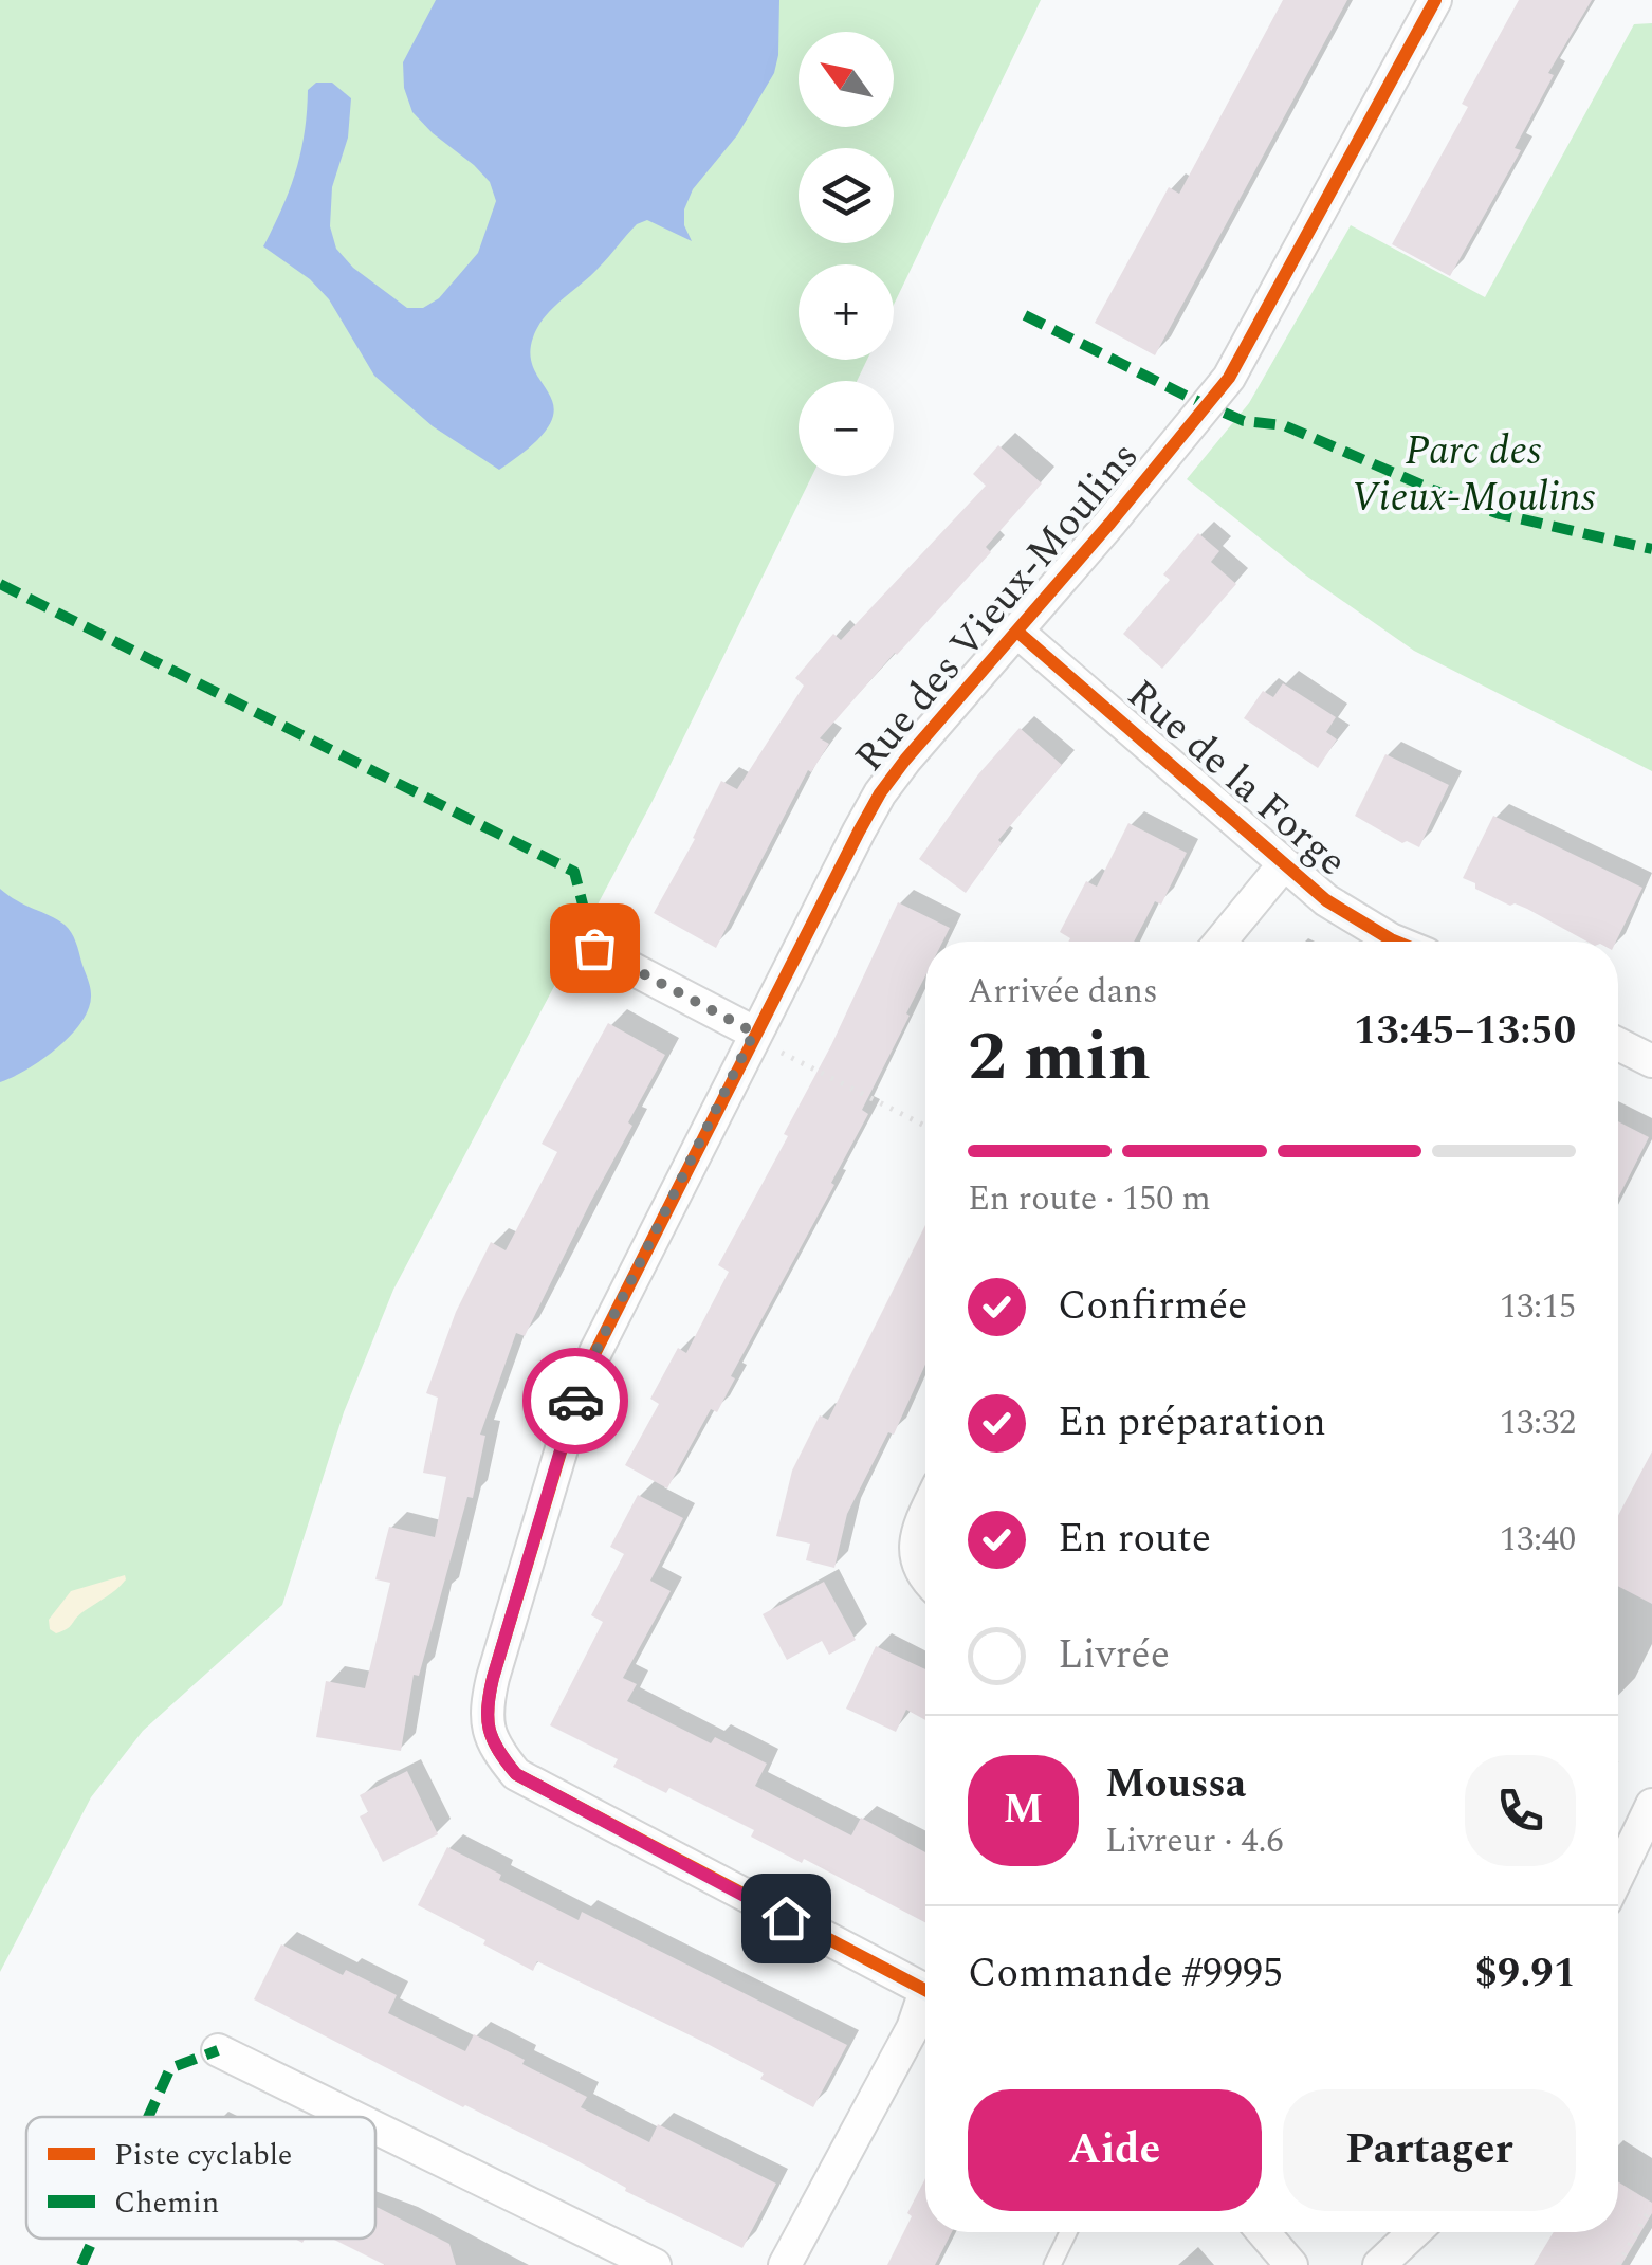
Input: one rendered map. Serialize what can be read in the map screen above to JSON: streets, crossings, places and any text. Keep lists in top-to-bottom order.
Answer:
{
  "streets": {
    "street": ["Rue des Vieux-Moulins", "Rue de la Forge"]
  },
  "crossings": [
    ["Rue des Vieux-Moulins", "Rue de la Forge"]
  ],
  "parks": ["Parc des Vieux-Moulins"],
  "legend": ["Piste cyclable", "Chemin"],
  "north": "top left",
  "page": {
    "map_buttons": ["+", "−"],
    "heading": ["2 min", "Arrivée dans", "13:45–13:50"],
    "panel": [
      "Moussa",
      "Livreur · 4.6",
      "Commande #9995",
      "$9.91"
    ],
    "bar": "En route · 150 m",
    "list": [
      ["Confirmée", "13:15"],
      ["En préparation", "13:32"],
      ["En route", "13:40"],
      "Livrée"
    ],
    "round": "M",
    "buttons": ["Aide", "Partager"]
  }
}
